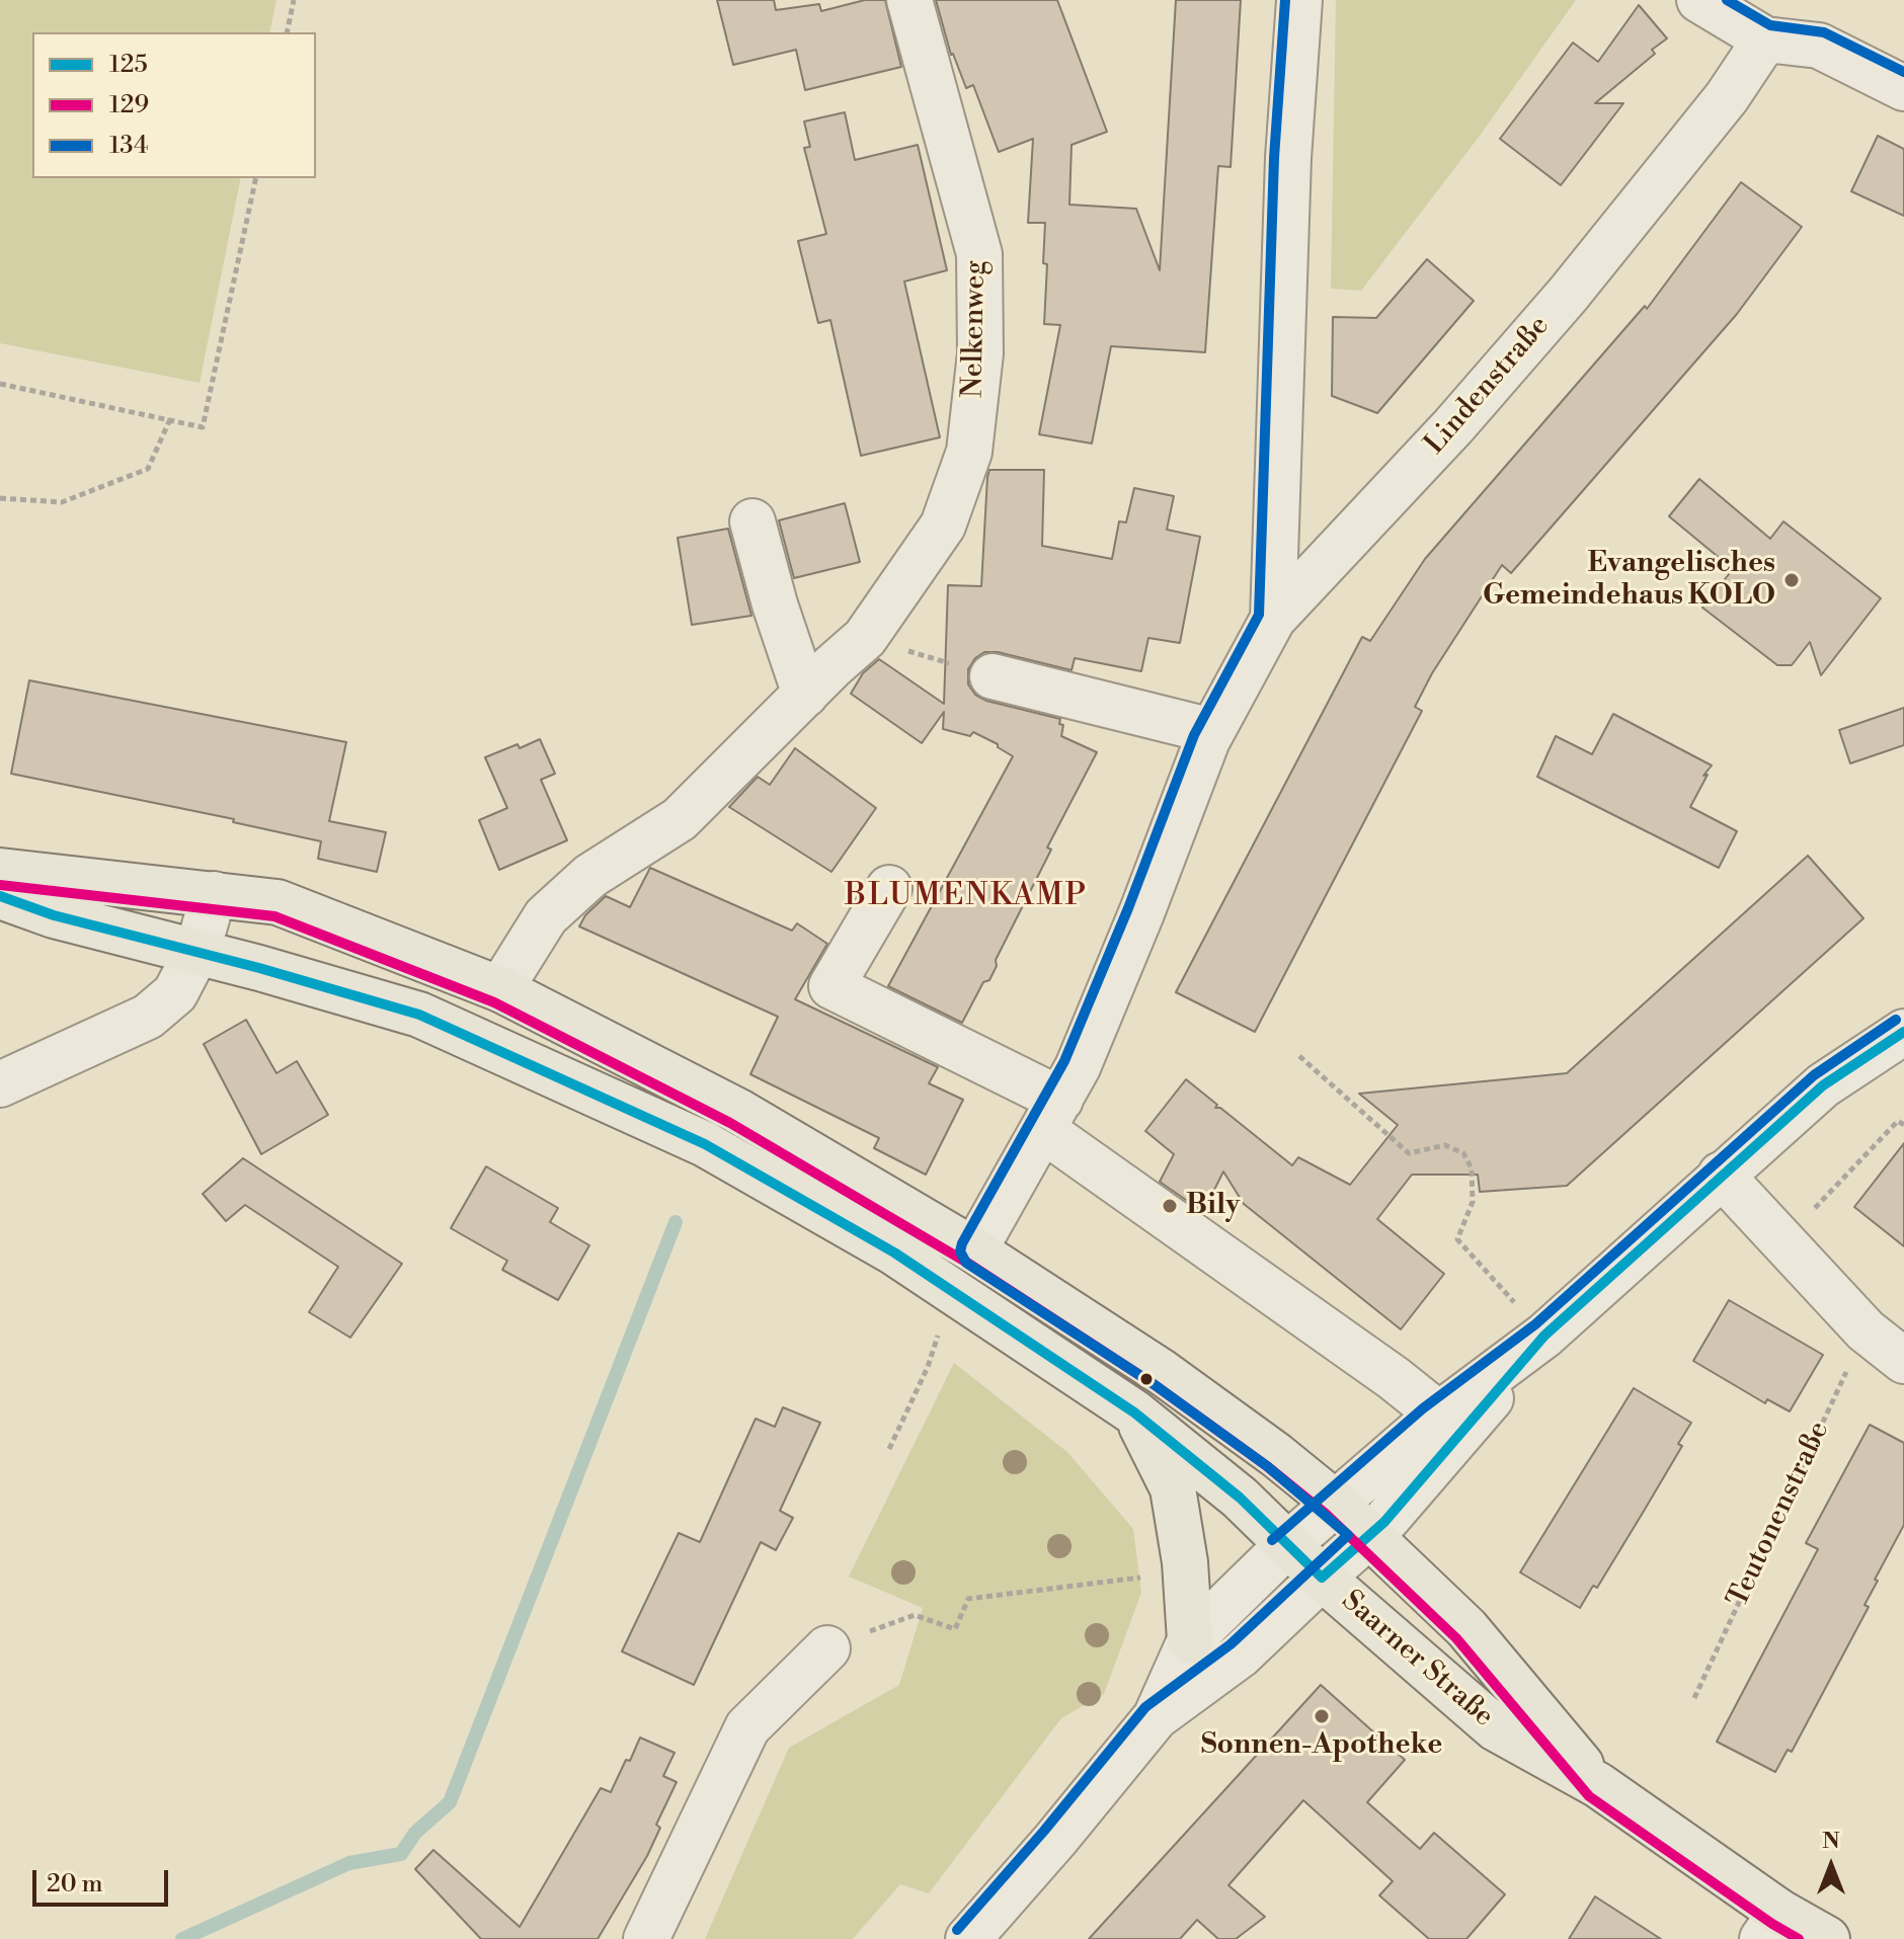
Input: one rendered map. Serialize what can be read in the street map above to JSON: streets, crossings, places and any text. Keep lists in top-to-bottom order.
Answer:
{
  "streets": {
    "main road": ["Saarner Straße"],
    "street": ["Nelkenweg", "Lindenstraße"],
    "path": ["Teutonenstraße"]
  },
  "crossings": [
    ["Nelkenweg", "Saarner Straße"],
    ["Lindenstraße", "Saarner Straße"]
  ],
  "districts": ["BLUMENKAMP"],
  "places": ["Evangelisches Gemeindehaus KOLO", "Bily", "Sonnen-Apotheke"],
  "lines": ["transit line 134", "transit line 129", "transit line 125"],
  "legend": ["125", "129", "134"],
  "scale_bar": "20 m",
  "north": "top"
}
